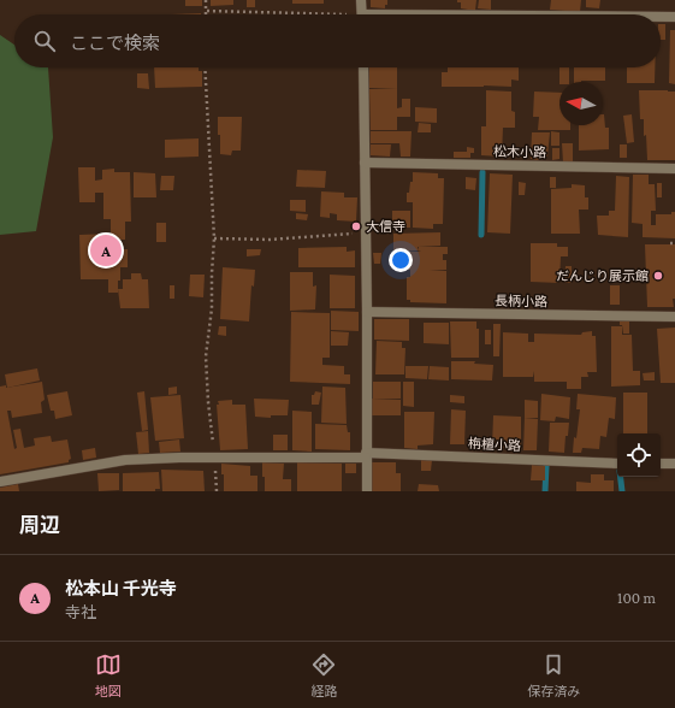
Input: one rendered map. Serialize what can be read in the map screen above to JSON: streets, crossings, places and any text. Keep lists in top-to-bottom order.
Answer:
{
  "streets": {
    "street": ["松木小路", "長柄小路", "栴檀小路"]
  },
  "places": ["大信寺", "だんじり展示館"],
  "north": "left",
  "page": {
    "search": "ここで検索",
    "pins": "A",
    "heading": "周辺",
    "list": [
      {
        "mark": "A",
        "name": "松本山 千光寺",
        "note": "寺社",
        "value": "100 m"
      }
    ],
    "nav": ["地図", "経路", "保存済み"]
  }
}
